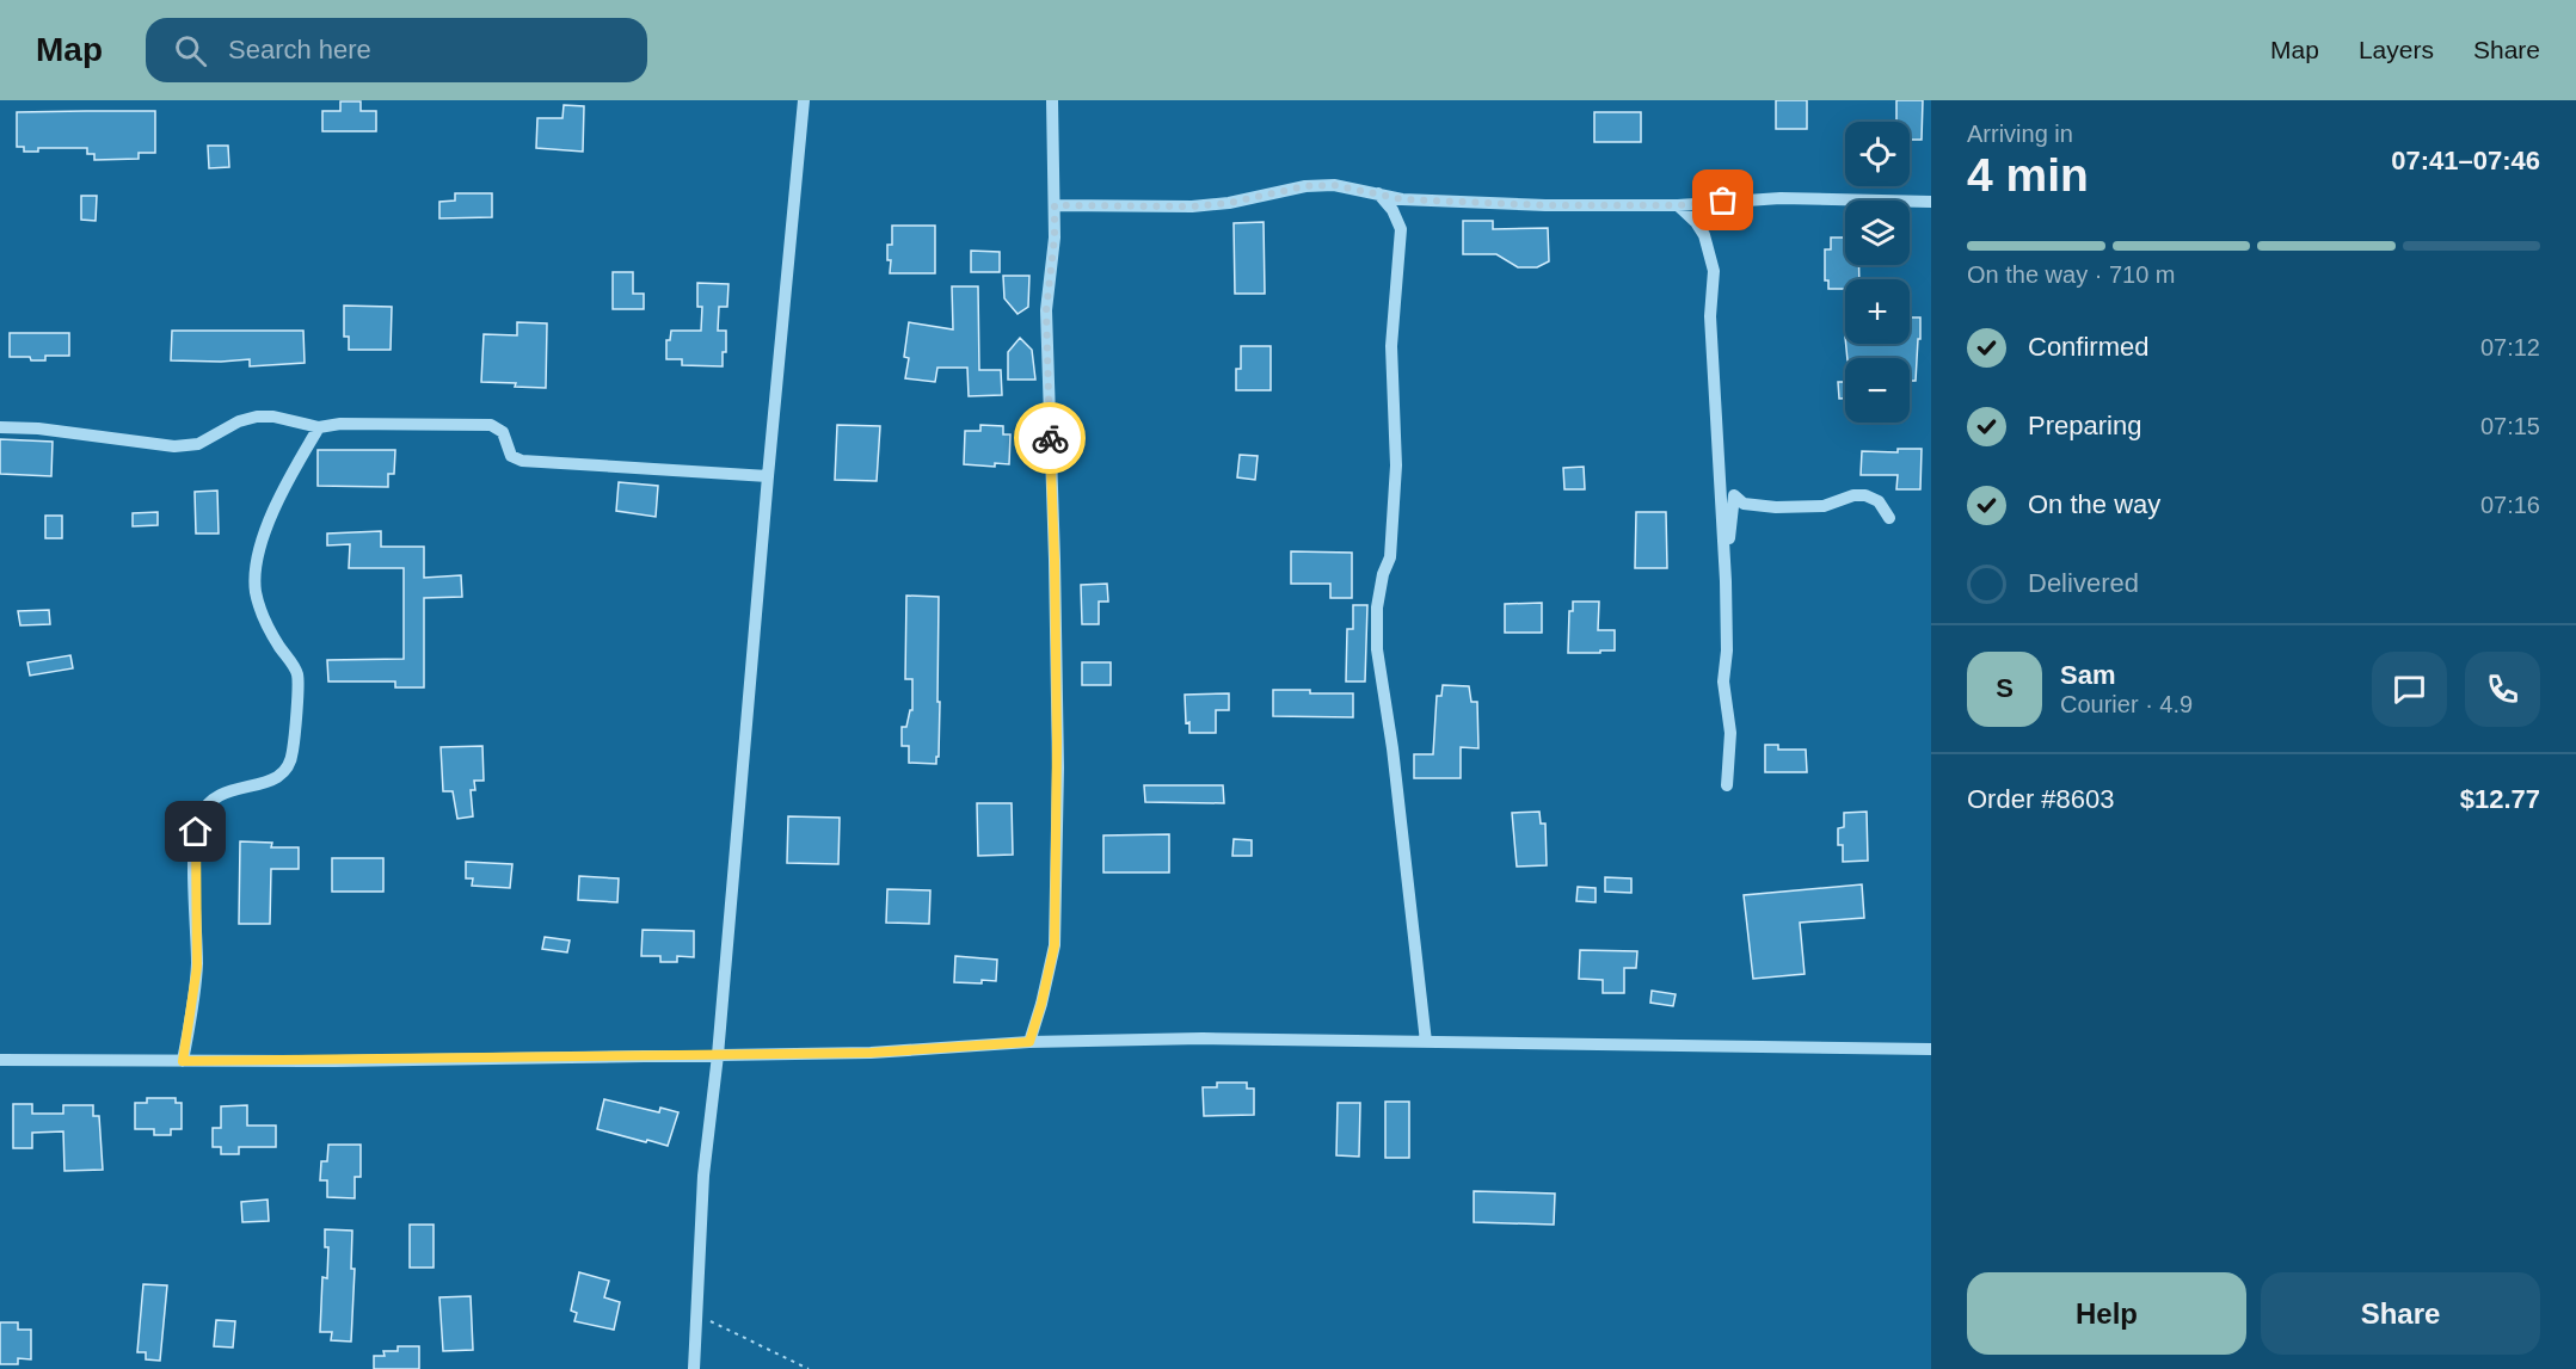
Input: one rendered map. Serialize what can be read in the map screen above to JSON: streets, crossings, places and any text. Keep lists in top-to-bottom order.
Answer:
{
  "page": {
    "header": "Map",
    "search": "Search here",
    "nav": ["Map", "Layers", "Share"],
    "heading": ["4 min", "Arriving in", "07:41–07:46"],
    "panel": [
      "Sam",
      "Courier · 4.9",
      "Order #8603",
      "$12.77"
    ],
    "map_buttons": ["+", "−"],
    "bar": "On the way · 710 m",
    "list": [
      ["Confirmed", "07:12"],
      ["Preparing", "07:15"],
      ["On the way", "07:16"],
      "Delivered"
    ],
    "round": "S",
    "buttons": ["Help", "Share"]
  }
}
